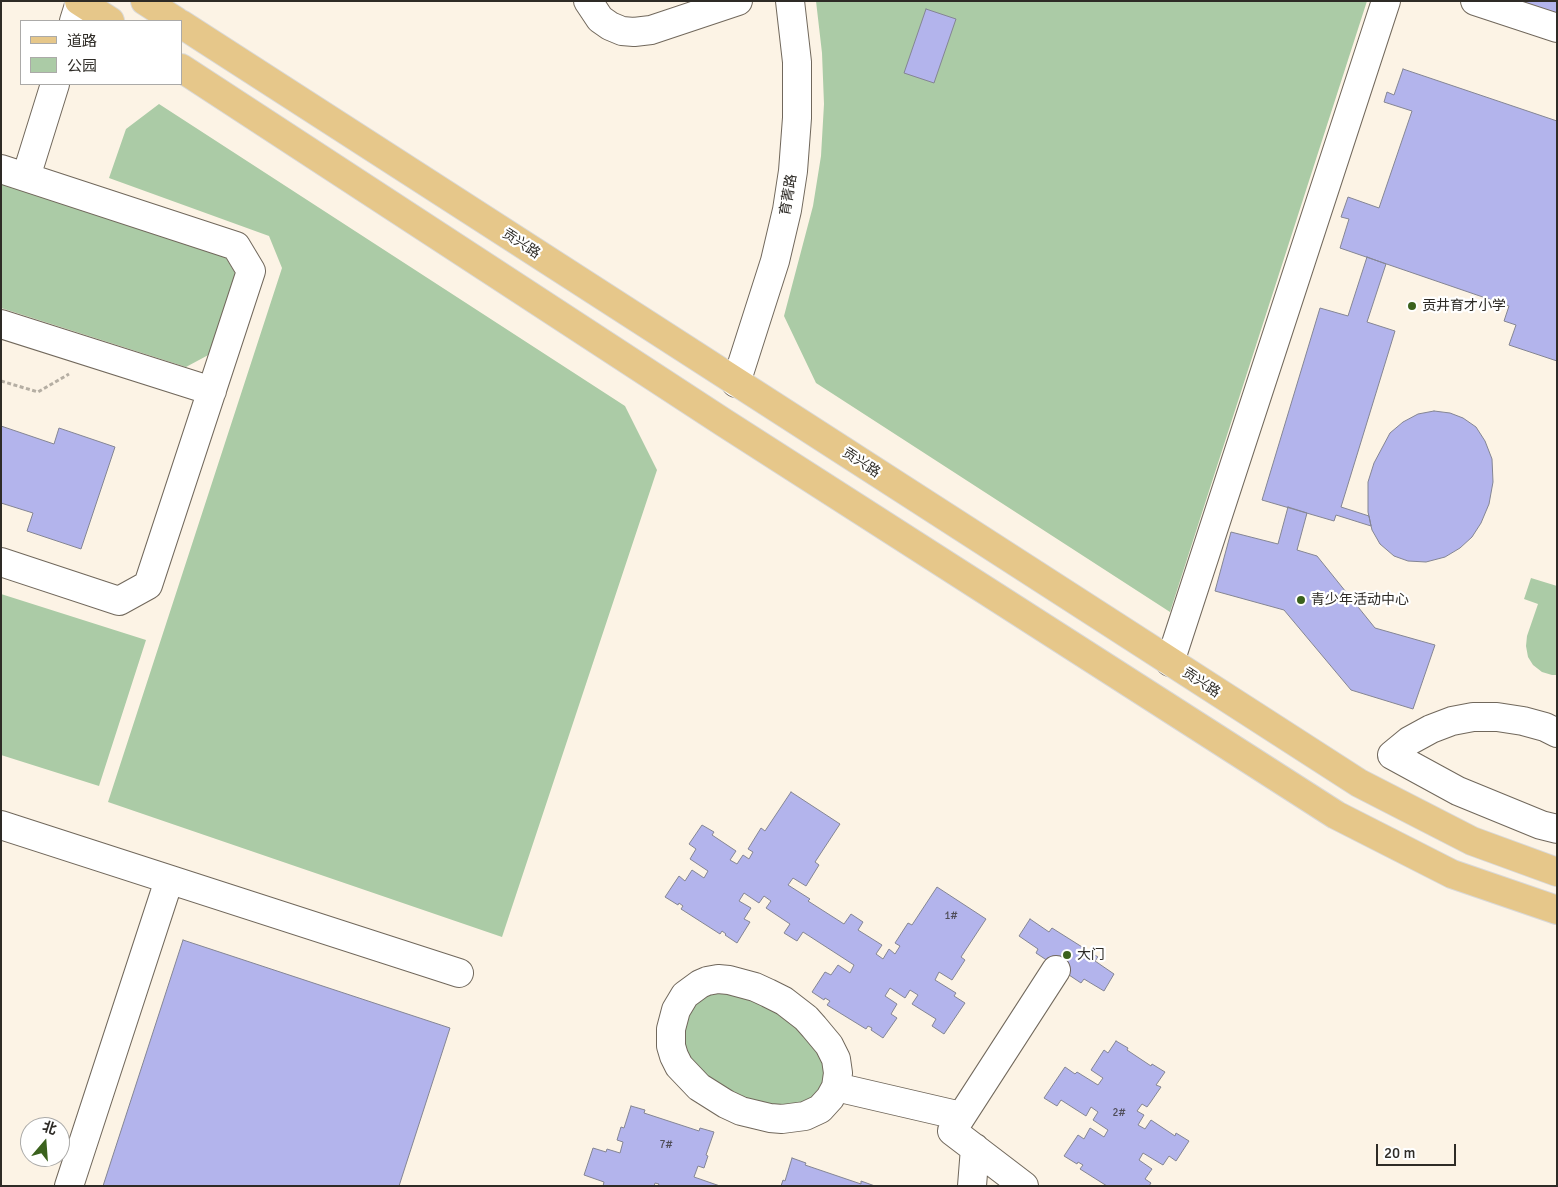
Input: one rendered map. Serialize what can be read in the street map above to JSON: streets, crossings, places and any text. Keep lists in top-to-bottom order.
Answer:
{
  "streets": {
    "main road": ["贡兴路"],
    "street": ["育菁路"]
  },
  "crossings": [
    ["育菁路", "贡兴路"]
  ],
  "places": ["贡井育才小学", "青少年活动中心", "大门"],
  "house_numbers": ["1#", "2#", "7#"],
  "legend": ["道路", "公园"],
  "scale_bar": "20 m",
  "north": "top"
}
